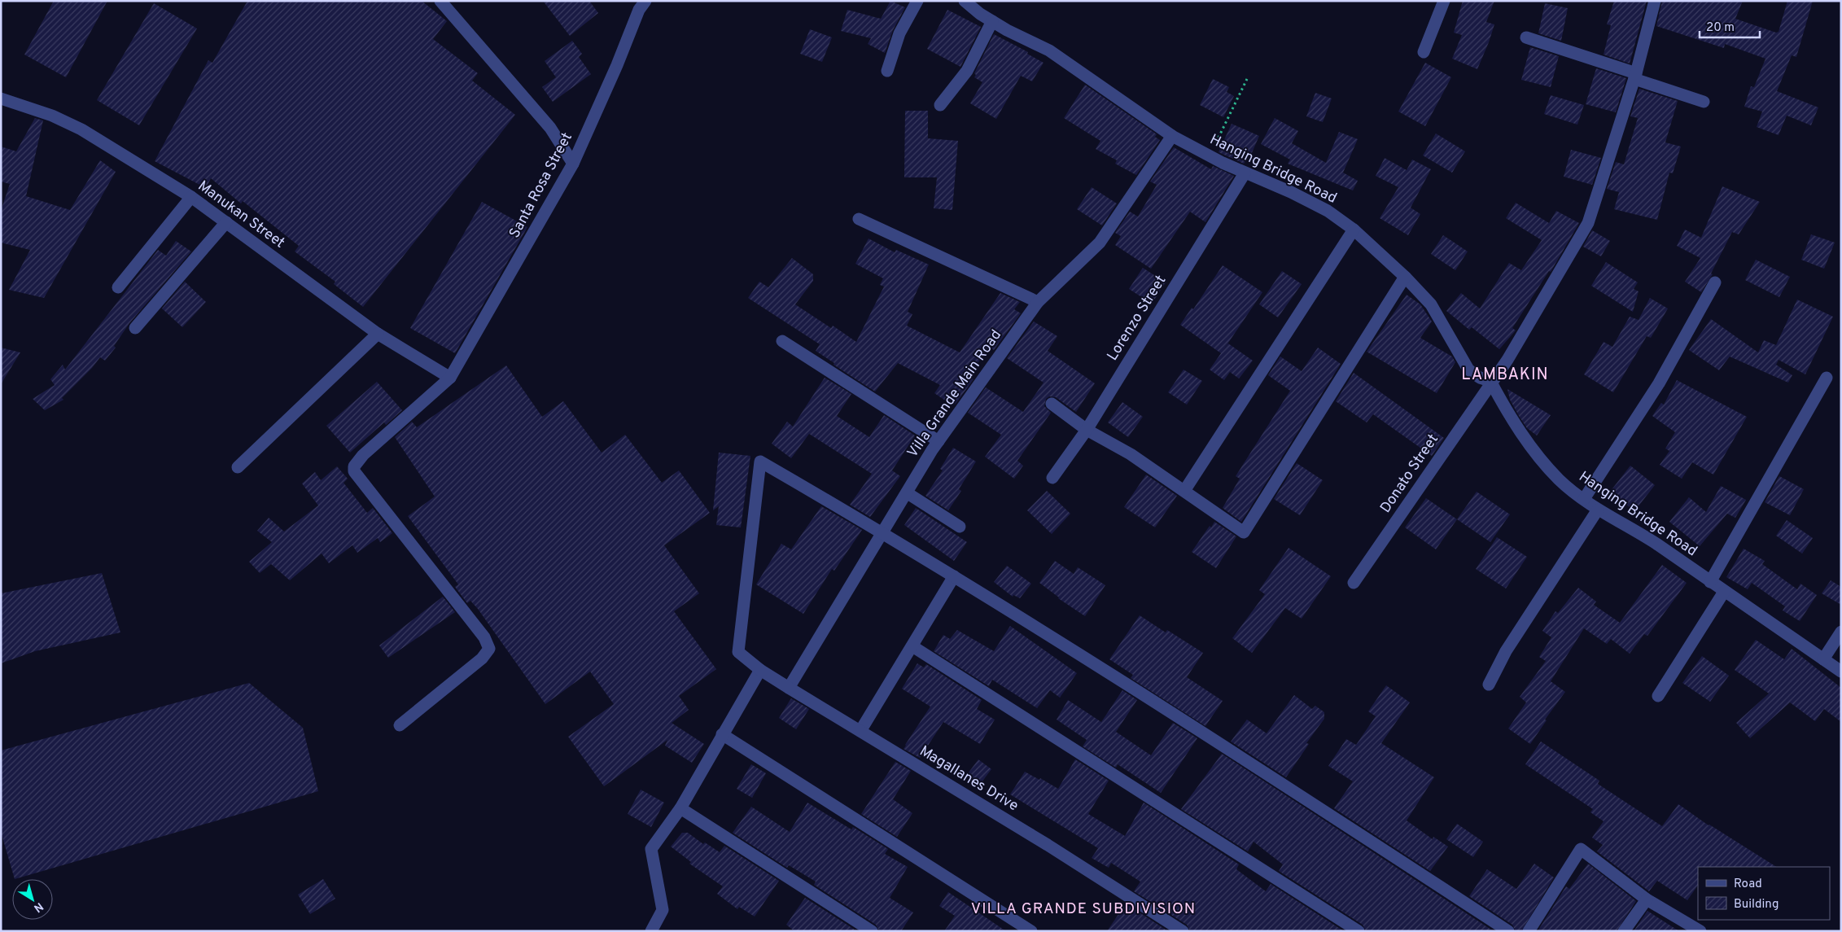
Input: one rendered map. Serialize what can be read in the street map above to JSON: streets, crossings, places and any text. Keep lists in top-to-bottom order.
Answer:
{
  "streets": {
    "street": [
      "Hanging Bridge Road",
      "Santa Rosa Street",
      "Manukan Street",
      "Lorenzo Street",
      "Villa Grande Main Road",
      "Donato Street",
      "Magallanes Drive"
    ]
  },
  "crossings": [
    ["Hanging Bridge Road", "Lorenzo Street"],
    ["Hanging Bridge Road", "Villa Grande Main Road"],
    ["Hanging Bridge Road", "Donato Street"],
    ["Santa Rosa Street", "Manukan Street"],
    ["Villa Grande Main Road", "Magallanes Drive"]
  ],
  "districts": ["LAMBAKIN", "VILLA GRANDE SUBDIVISION"],
  "legend": ["Road", "Building"],
  "scale_bar": "20 m",
  "north": "bottom right"
}
